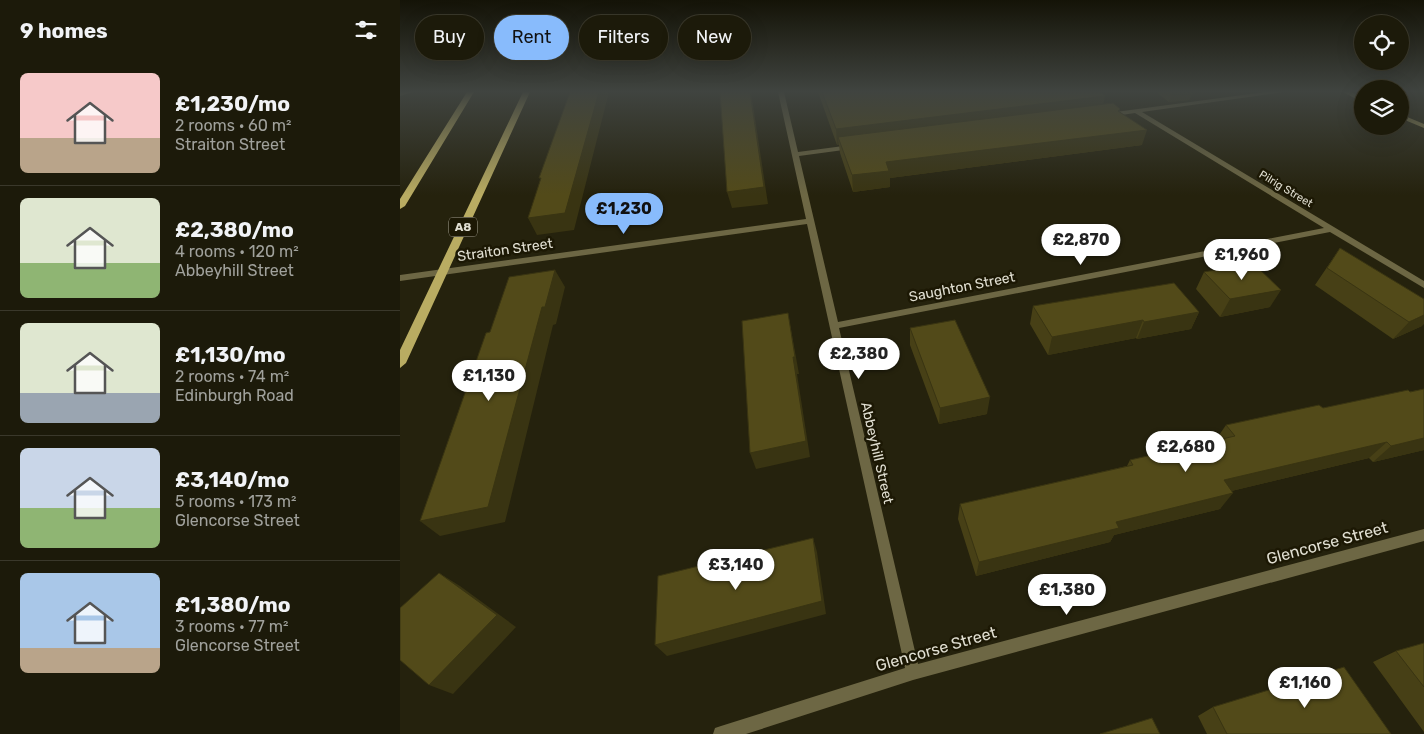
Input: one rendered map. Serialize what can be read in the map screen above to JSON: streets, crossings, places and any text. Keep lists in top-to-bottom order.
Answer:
{
  "streets": {
    "main road": ["A8"],
    "street": [
      "Pilrig Street",
      "Straiton Street",
      "Saughton Street",
      "Abbeyhill Street",
      "Glencorse Street"
    ]
  },
  "crossings": [
    ["Pilrig Street", "Saughton Street"],
    ["A8", "Straiton Street"],
    ["Straiton Street", "Abbeyhill Street"],
    ["Saughton Street", "Abbeyhill Street"],
    ["Abbeyhill Street", "Glencorse Street"]
  ],
  "page": {
    "heading": "9 homes",
    "chip": [
      "Buy",
      "Rent",
      "Filters",
      "New"
    ],
    "list": [
      {
        "name": "£1,230/mo",
        "note": "2 rooms · 60 m² · Straiton Street"
      },
      {
        "name": "£2,380/mo",
        "note": "4 rooms · 120 m² · Abbeyhill Street"
      },
      {
        "name": "£1,130/mo",
        "note": "2 rooms · 74 m² · Edinburgh Road"
      },
      {
        "name": "£3,140/mo",
        "note": "5 rooms · 173 m² · Glencorse Street"
      },
      {
        "name": "£1,380/mo",
        "note": "3 rooms · 77 m² · Glencorse Street"
      }
    ],
    "price": [
      "£1,230",
      "£2,870",
      "£1,960",
      "£2,380",
      "£1,130",
      "£2,680",
      "£3,140",
      "£1,380",
      "£1,160"
    ]
  }
}
